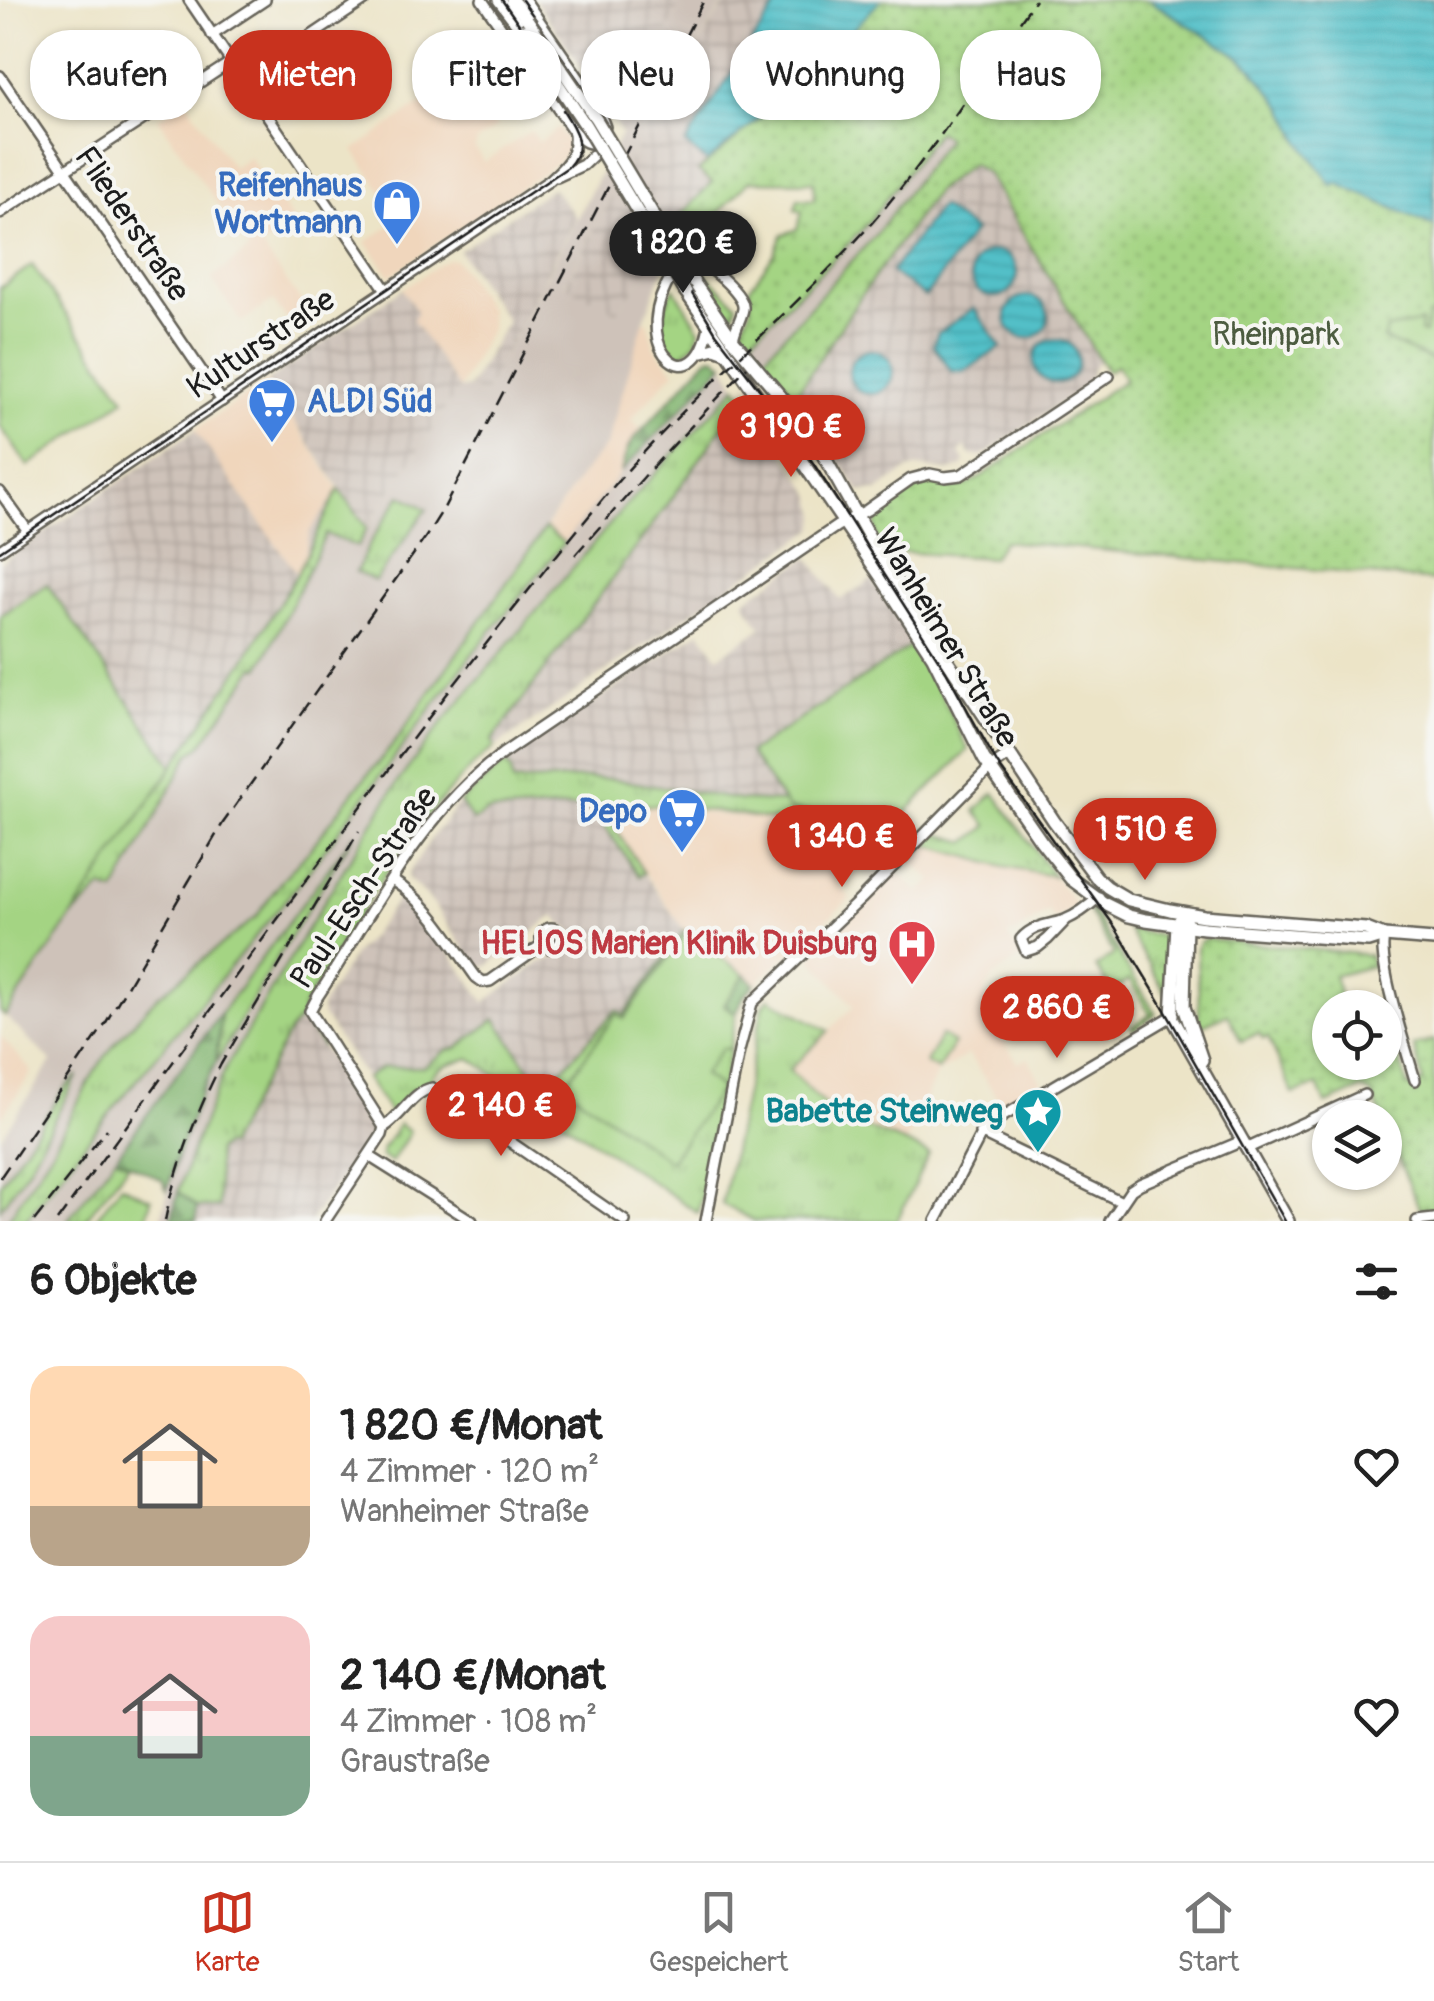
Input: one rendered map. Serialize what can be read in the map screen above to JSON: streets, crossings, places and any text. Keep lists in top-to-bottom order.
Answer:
{
  "streets": {
    "street": [
      "Fliederstraße",
      "Kulturstraße",
      "Wanheimer Straße",
      "Paul-Esch-Straße"
    ]
  },
  "crossings": [
    ["Fliederstraße", "Kulturstraße"],
    ["Wanheimer Straße", "Paul-Esch-Straße"]
  ],
  "parks": ["Rheinpark"],
  "places": {
    "shop": ["Reifenhaus Wortmann"],
    "supermarket": ["ALDI Süd", "Depo"],
    "hospital": ["HELIOS Marien Klinik Duisburg"],
    "place": ["Babette Steinweg"]
  },
  "page": {
    "chip": [
      "Kaufen",
      "Mieten",
      "Filter",
      "Neu",
      "Wohnung",
      "Haus"
    ],
    "price": [
      "1 820 €",
      "3 190 €",
      "1 510 €",
      "1 340 €",
      "2 860 €",
      "2 140 €"
    ],
    "heading": "6 Objekte",
    "list": [
      {
        "name": "1 820 €/Monat",
        "note": "4 Zimmer · 120 m² · Wanheimer Straße"
      },
      {
        "name": "2 140 €/Monat",
        "note": "4 Zimmer · 108 m² · Graustraße"
      }
    ],
    "tabs": ["Karte", "Gespeichert", "Start"]
  }
}
